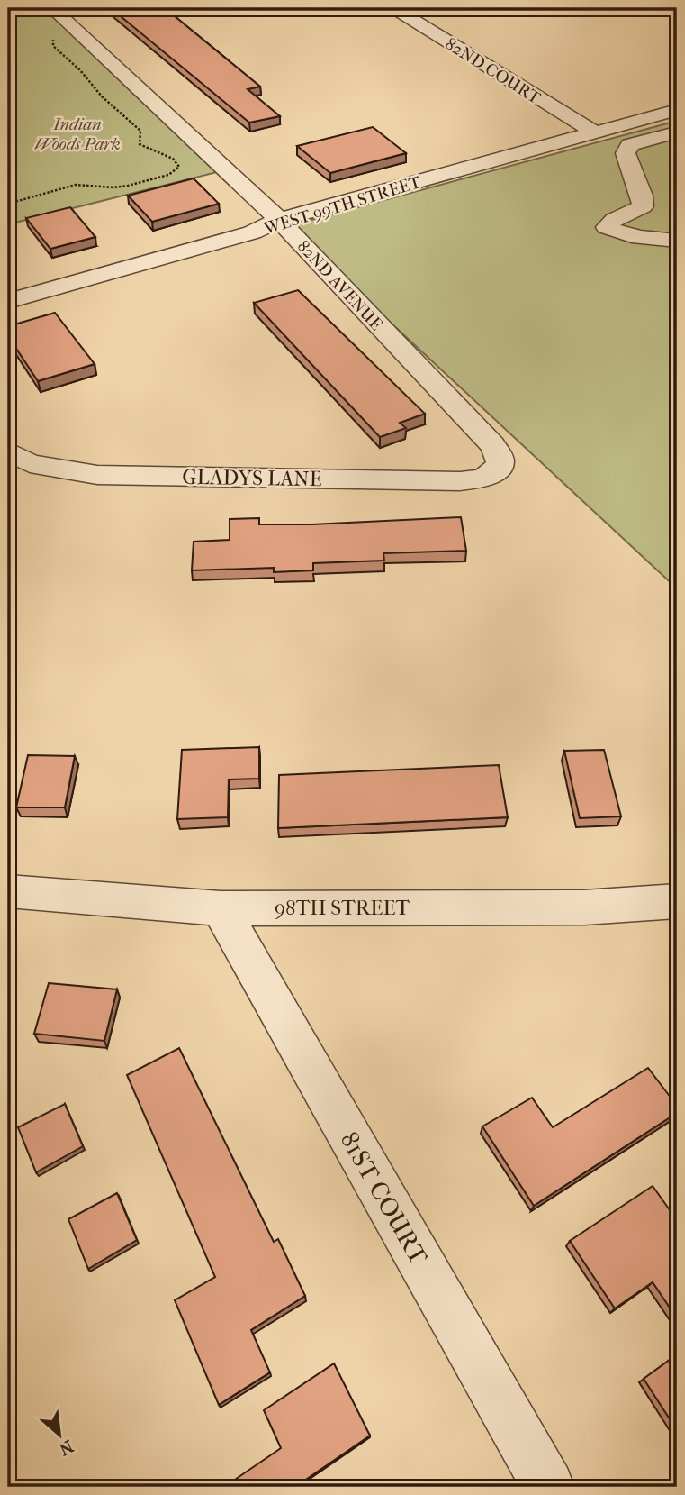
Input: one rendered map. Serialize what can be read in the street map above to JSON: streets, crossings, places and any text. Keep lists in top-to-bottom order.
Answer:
{
  "streets": {
    "street": [
      "82ND COURT",
      "WEST 99TH STREET",
      "82ND AVENUE",
      "GLADYS LANE",
      "98TH STREET",
      "81ST COURT"
    ]
  },
  "crossings": [
    ["82ND COURT", "WEST 99TH STREET"],
    ["WEST 99TH STREET", "82ND AVENUE"],
    ["82ND AVENUE", "GLADYS LANE"],
    ["98TH STREET", "81ST COURT"]
  ],
  "parks": ["Indian Woods Park"],
  "north": "bottom right"
}
